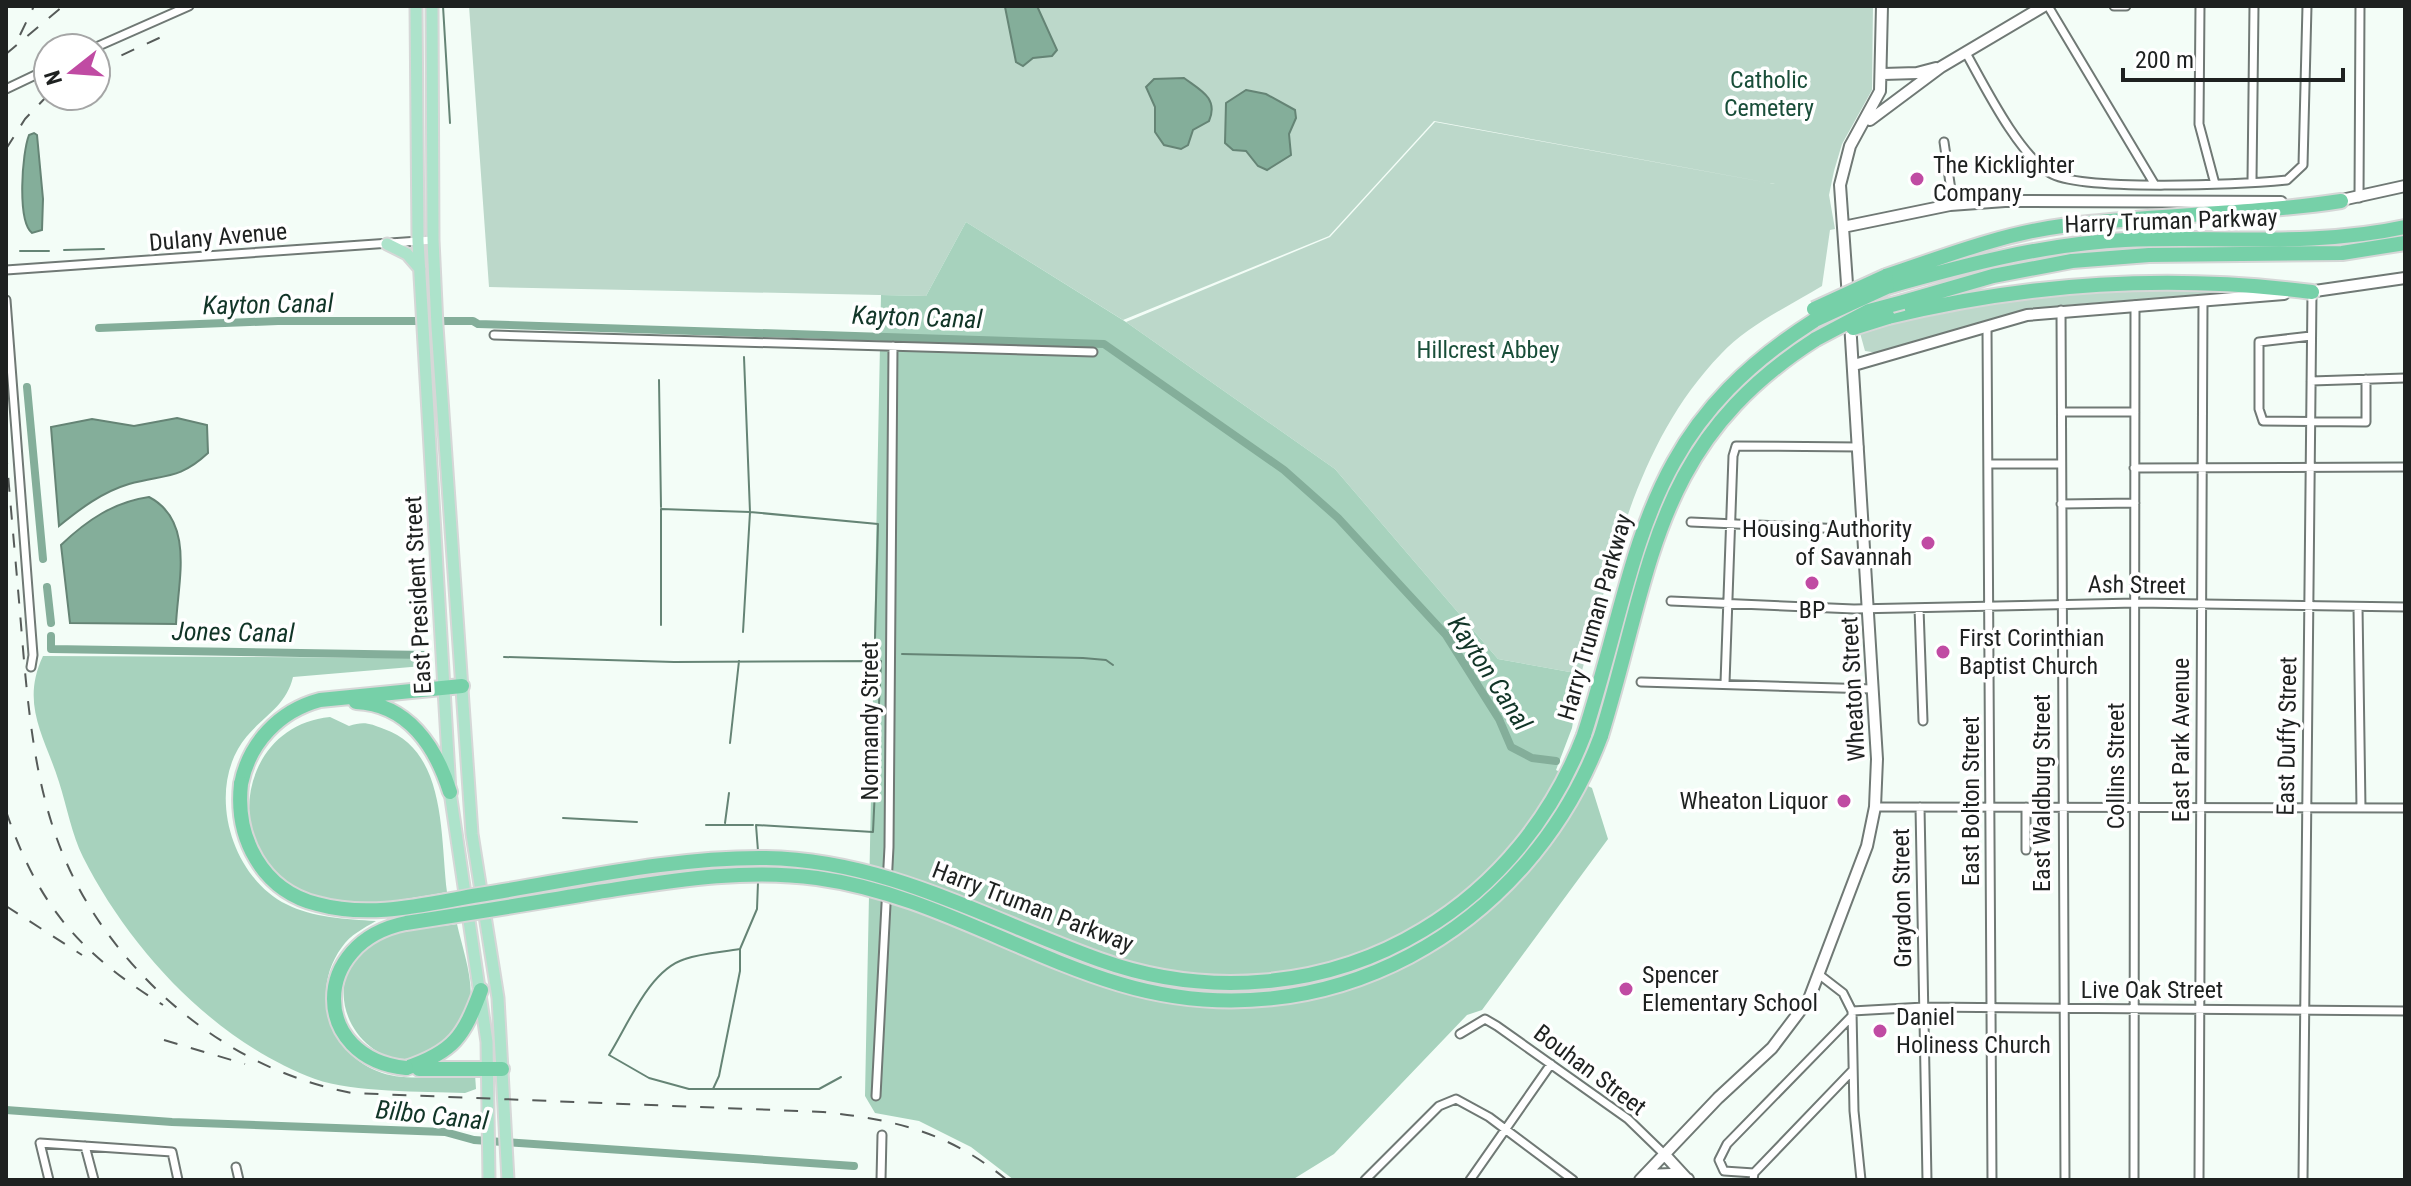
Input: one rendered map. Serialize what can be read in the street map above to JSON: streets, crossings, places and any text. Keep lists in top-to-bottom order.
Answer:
{
  "streets": {
    "highway": ["Harry Truman Parkway"],
    "main road": ["East President Street", "Wheaton Street", "Bouhan Street"],
    "street": [
      "Dulany Avenue",
      "Ash Street",
      "Normandy Street",
      "East Duffy Street",
      "East Park Avenue",
      "Collins Street",
      "East Waldburg Street",
      "East Bolton Street",
      "Graydon Street",
      "Live Oak Street"
    ]
  },
  "crossings": [
    ["Harry Truman Parkway", "East President Street"],
    ["Dulany Avenue", "East President Street"],
    ["Ash Street", "Wheaton Street"],
    ["Ash Street", "East Duffy Street"],
    ["Ash Street", "East Park Avenue"],
    ["Ash Street", "Collins Street"],
    ["Ash Street", "East Waldburg Street"],
    ["Ash Street", "East Bolton Street"],
    ["Wheaton Street", "Bouhan Street"],
    ["East Duffy Street", "Live Oak Street"],
    ["East Park Avenue", "Live Oak Street"],
    ["Collins Street", "Live Oak Street"],
    ["East Waldburg Street", "Live Oak Street"],
    ["East Bolton Street", "Live Oak Street"],
    ["Graydon Street", "Live Oak Street"]
  ],
  "water": ["Kayton Canal", "Jones Canal", "Bilbo Canal"],
  "parks": ["Catholic Cemetery", "Hillcrest Abbey"],
  "places": [
    "The Kicklighter Company",
    "Housing Authority of Savannah",
    "BP",
    "First Corinthian Baptist Church",
    "Wheaton Liquor",
    "Spencer Elementary School",
    "Daniel Holiness Church"
  ],
  "scale_bar": "200 m",
  "north": "left"
}
